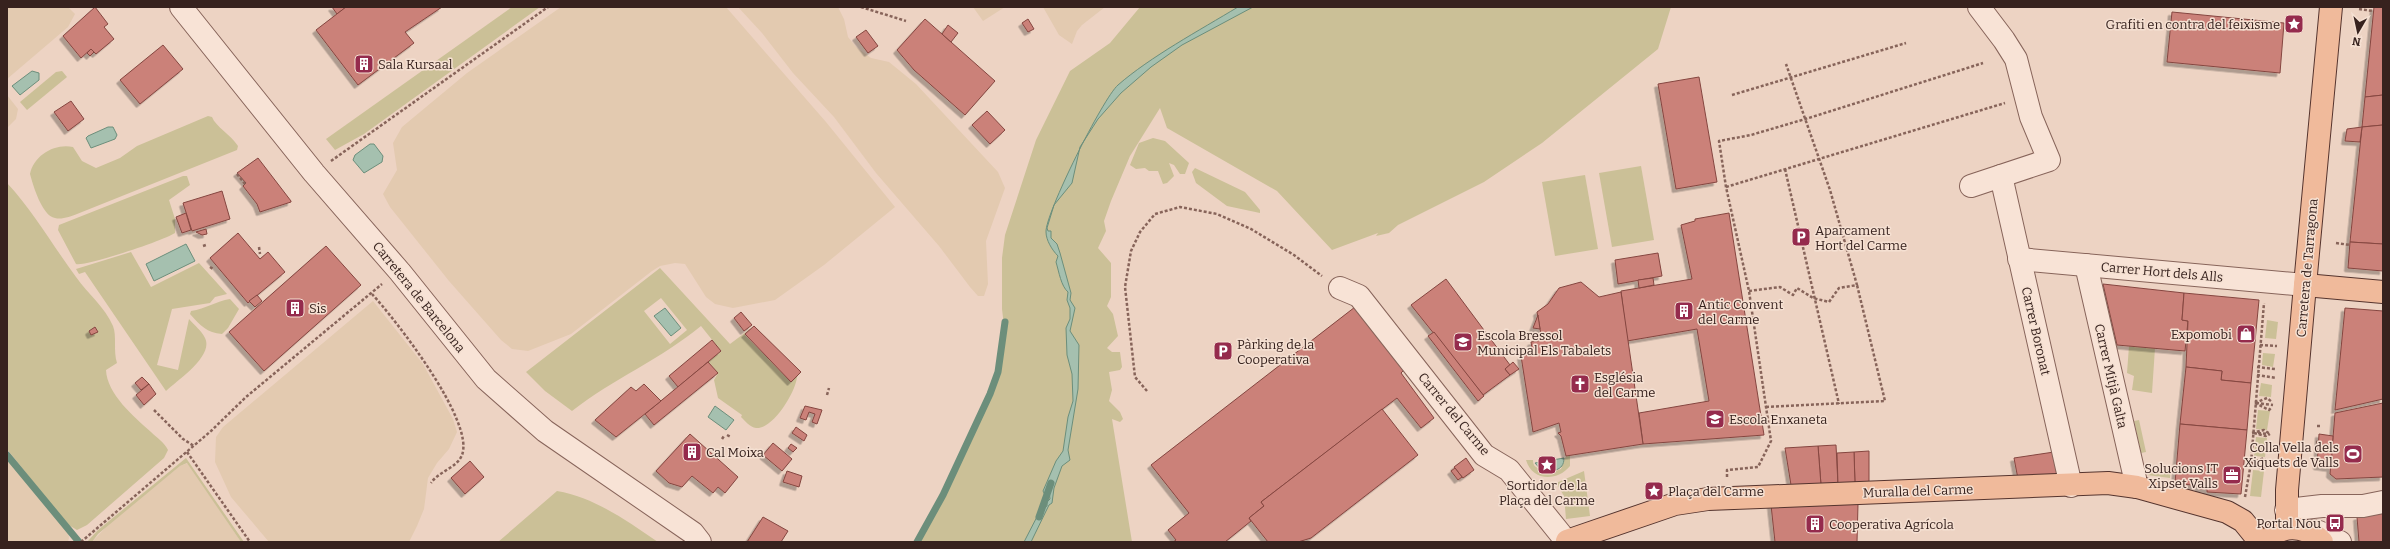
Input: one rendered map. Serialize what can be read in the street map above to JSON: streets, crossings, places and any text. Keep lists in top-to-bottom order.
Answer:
{
  "streets": {
    "main road": ["Carretera de Tarragona", "Muralla del Carme"],
    "street": [
      "Carrer Hort dels Alls",
      "Carretera de Barcelona",
      "Carrer Boronat",
      "Carrer Mitjà Galta",
      "Carrer del Carme"
    ]
  },
  "crossings": [
    ["Carretera de Tarragona", "Carrer Hort dels Alls"],
    ["Carrer Hort dels Alls", "Carrer Boronat"],
    ["Carrer Hort dels Alls", "Carrer Mitjà Galta"],
    ["Carrer Boronat", "Muralla del Carme"],
    ["Carrer Mitjà Galta", "Muralla del Carme"],
    ["Carrer del Carme", "Muralla del Carme"]
  ],
  "places": {
    "place": ["Grafiti en contra del feixisme", "Sortidor de la Plaça del Carme", "Plaça del Carme"],
    "building": [
      "Sala Kursaal",
      "Sis",
      "Antic Convent del Carme",
      "Cal Moixa",
      "Cooperativa Agrícola"
    ],
    "parking": ["Aparcament Hort del Carme", "Pàrking de la Cooperativa"],
    "shop": ["Expomobi"],
    "school or university": ["Escola Bressol Municipal Els Tabalets", "Escola Enxaneta"],
    "church": ["Església del Carme"],
    "sports": ["Colla Vella dels Xiquets de Valls"],
    "office": ["Solucions IT Xipset Valls"],
    "bus stop": ["Portal Nou"]
  },
  "north": "bottom"
}
